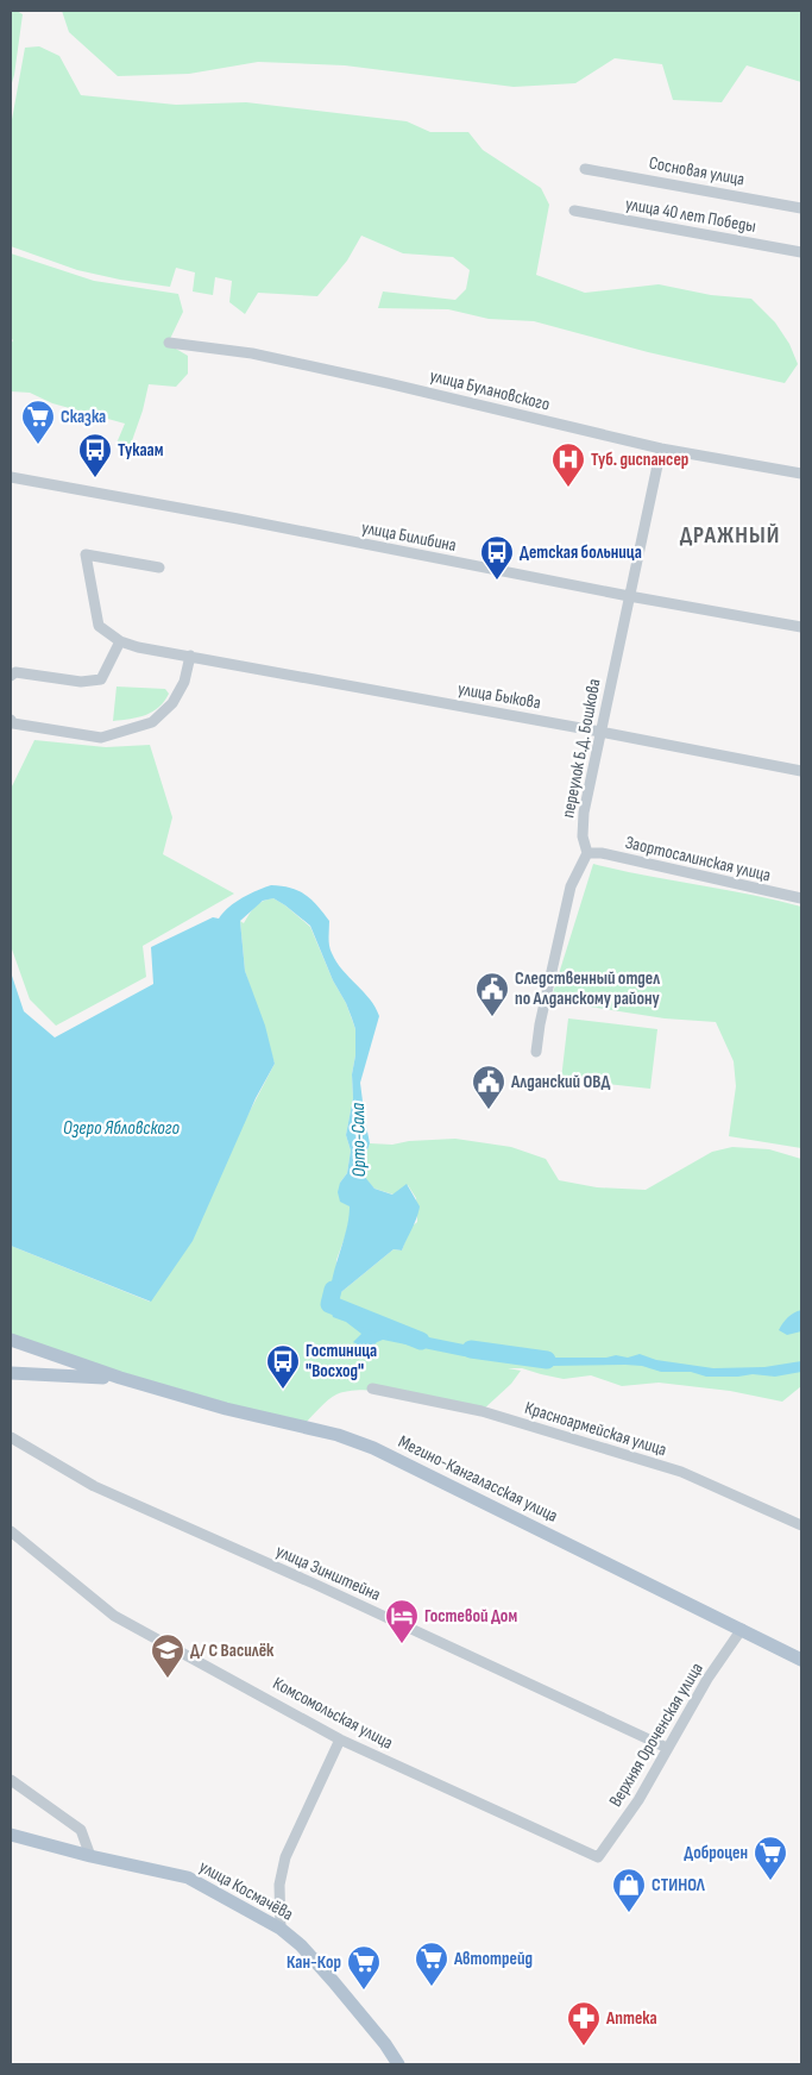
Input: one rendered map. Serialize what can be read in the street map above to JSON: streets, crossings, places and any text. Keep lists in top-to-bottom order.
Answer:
{
  "streets": {
    "main road": ["Мегино-Кангаласская улица", "улица Космачёва"],
    "street": [
      "Сосновая улица",
      "улица 40 лет Победы",
      "улица Булановского",
      "улица Билибина",
      "улица Быкова",
      "переулок Б.Д. Бошкова",
      "Заортосалинская улица",
      "Красноармейская улица",
      "улица Зинштейна",
      "Комсомольская улица",
      "Верхняя Ороченская улица"
    ]
  },
  "crossings": [
    ["улица Булановского", "переулок Б.Д. Бошкова"],
    ["улица Билибина", "переулок Б.Д. Бошкова"],
    ["улица Быкова", "переулок Б.Д. Бошкова"],
    ["переулок Б.Д. Бошкова", "Заортосалинская улица"],
    ["Мегино-Кангаласская улица", "Верхняя Ороченская улица"],
    ["улица Зинштейна", "Верхняя Ороченская улица"],
    ["Комсомольская улица", "Верхняя Ороченская улица"]
  ],
  "districts": ["ДРАЖНЫЙ"],
  "water": ["Озеро Ябловского", "Орто-Сала"],
  "places": {
    "supermarket": [
      "Сказка",
      "Доброцен",
      "Автотрейд",
      "Кан-Кор"
    ],
    "bus stop": ["Тукаам", "Детская больница", "Гостиница \"Восход\""],
    "hospital": ["Туб. диспансер"],
    "public building": ["Следственный отдел по Алданскому району", "Алданский ОВД"],
    "hotel": ["Гостевой Дом"],
    "school or university": ["Д/ С Василёк"],
    "shop": ["СТИНОЛ"],
    "pharmacy": ["Аптека"]
  }
}
